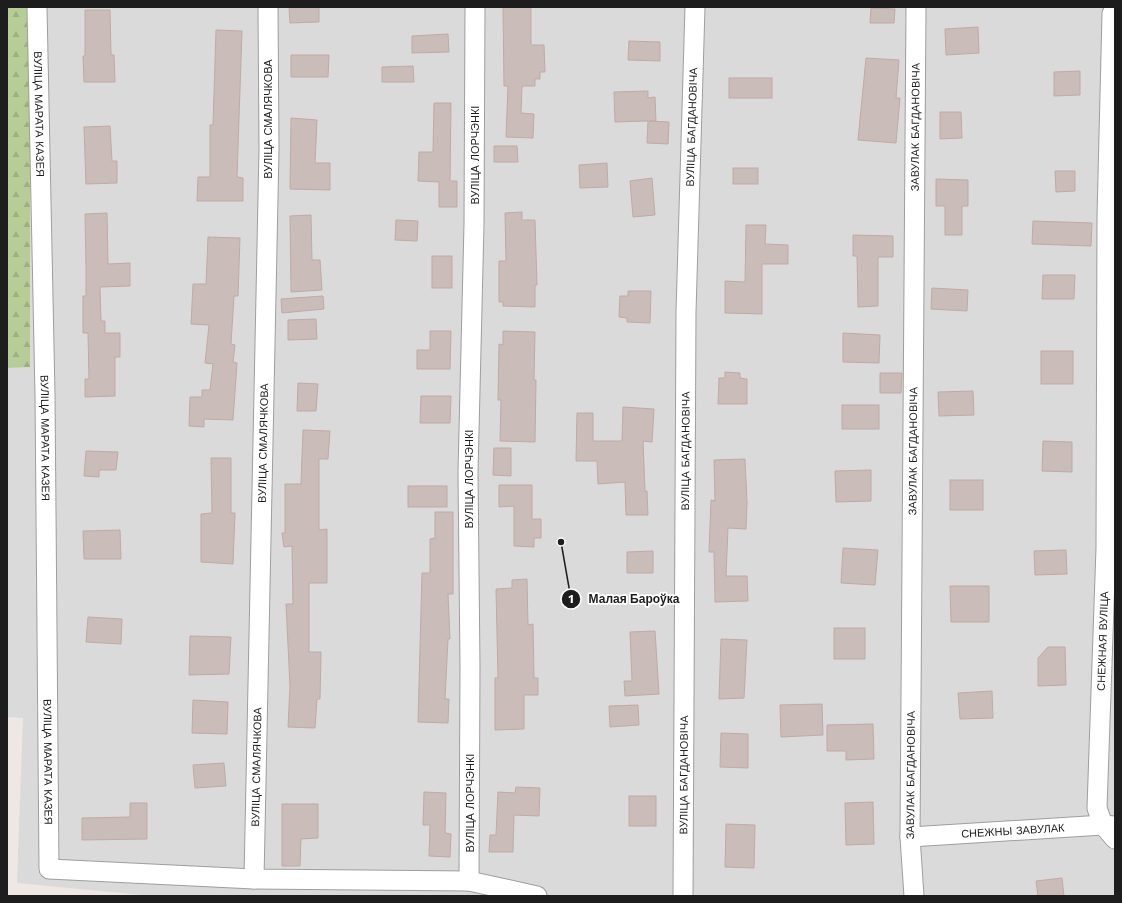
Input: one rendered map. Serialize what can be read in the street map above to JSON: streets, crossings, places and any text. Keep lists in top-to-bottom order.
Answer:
{
  "streets": {
    "street": [
      "ВУЛІЦА МАРАТА КАЗЕЯ",
      "ВУЛІЦА СМАЛЯЧКОВА",
      "ВУЛІЦА БАГДАНОВІЧА",
      "ЗАВУЛАК БАГДАНОВІЧА",
      "ВУЛІЦА ЛОРЧЭНКІ",
      "СНЕЖНАЯ ВУЛІЦА",
      "СНЕЖНЫ ЗАВУЛАК"
    ]
  },
  "crossings": [
    ["ВУЛІЦА МАРАТА КАЗЕЯ", "ВУЛІЦА СМАЛЯЧКОВА"],
    ["ЗАВУЛАК БАГДАНОВІЧА", "СНЕЖНЫ ЗАВУЛАК"],
    ["СНЕЖНАЯ ВУЛІЦА", "СНЕЖНЫ ЗАВУЛАК"]
  ],
  "places": ["Малая Бароўка"]
}
